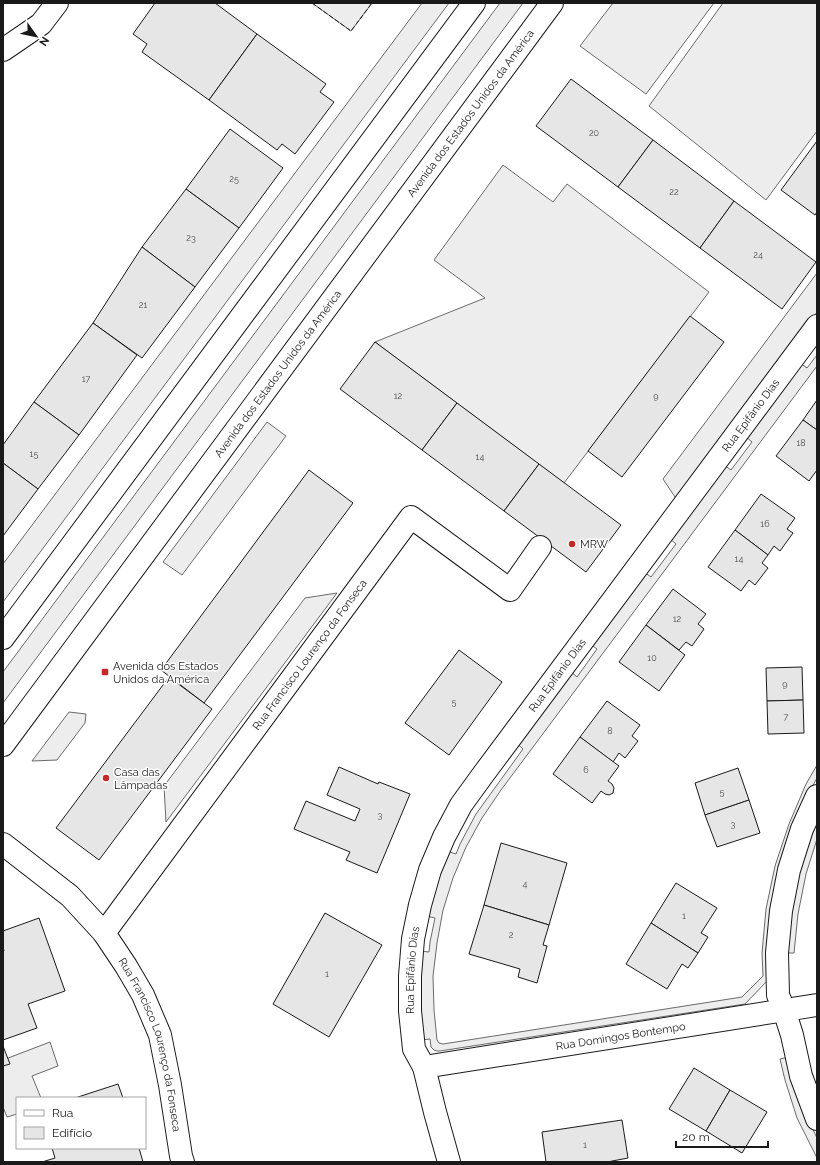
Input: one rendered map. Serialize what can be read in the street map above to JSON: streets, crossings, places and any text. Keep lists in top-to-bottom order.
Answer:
{
  "streets": {
    "street": [
      "Avenida dos Estados Unidos da América",
      "Rua Epifânio Dias",
      "Rua Francisco Lourenço da Fonseca",
      "Rua Domingos Bontempo"
    ]
  },
  "crossings": [
    ["Rua Epifânio Dias", "Rua Domingos Bontempo"]
  ],
  "places": {
    "other": ["MRW", "Casa das Lâmpadas"],
    "transit": ["Avenida dos Estados Unidos da América"]
  },
  "house_numbers": [
    "20",
    "25",
    "22",
    "23",
    "24",
    "21",
    "17",
    "12",
    "9",
    "18",
    "15",
    "14",
    "16",
    "14",
    "12",
    "10",
    "9",
    "5",
    "7",
    "8",
    "6",
    "5",
    "3",
    "3",
    "4",
    "1",
    "2",
    "1",
    "1"
  ],
  "legend": ["Rua", "Edifício"],
  "scale_bar": "20 m",
  "north": "bottom right"
}
